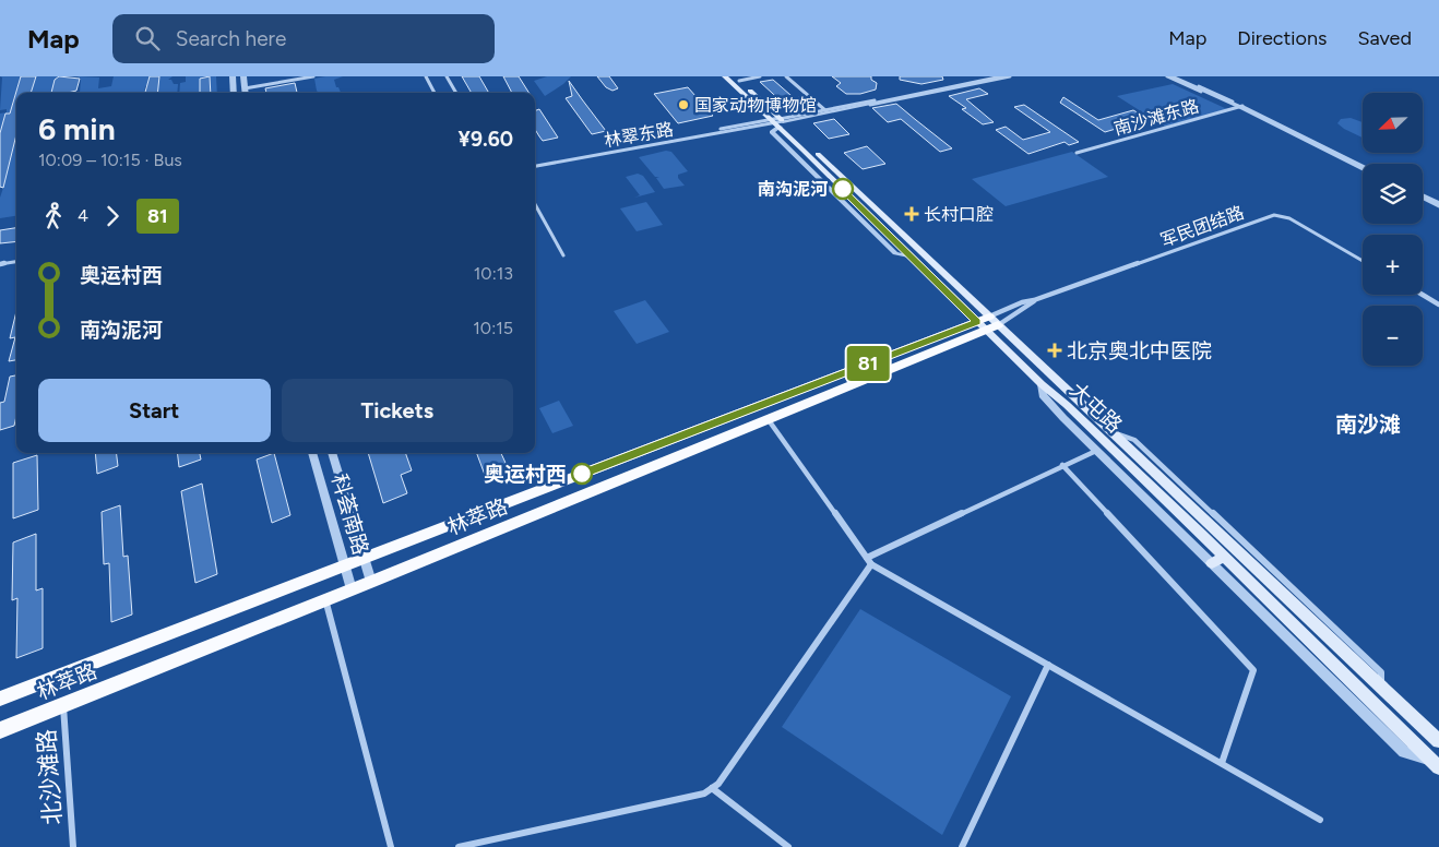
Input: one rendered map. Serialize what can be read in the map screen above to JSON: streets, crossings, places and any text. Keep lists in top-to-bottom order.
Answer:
{
  "streets": {
    "main road": ["大屯路", "林萃路"],
    "street": [
      "南沙滩东路",
      "林翠东路",
      "军民团结路",
      "科荟南路",
      "北沙滩路"
    ]
  },
  "crossings": [
    ["林翠东路", "大屯路"],
    ["军民团结路", "大屯路"],
    ["军民团结路", "林萃路"],
    ["大屯路", "林萃路"],
    ["科荟南路", "林萃路"],
    ["林萃路", "北沙滩路"]
  ],
  "districts": ["南沙滩"],
  "places": {
    "other": ["国家动物博物馆", "南沟泥河", "奥运村西"],
    "health": ["长村口腔", "北京奥北中医院"]
  },
  "lines": ["bus line 81"],
  "north": "bottom left",
  "page": {
    "header": "Map",
    "search": "Search here",
    "nav": ["Map", "Directions", "Saved"],
    "on_map": "81",
    "map_buttons": ["+", "−"],
    "heading": ["6 min", "10:09 – 10:15 · Bus", "¥9.60"],
    "legs": ["4", "81"],
    "list": [
      {
        "name": "奥运村西",
        "value": "10:13"
      },
      {
        "name": "南沟泥河",
        "value": "10:15"
      }
    ],
    "buttons": ["Start", "Tickets"]
  }
}
